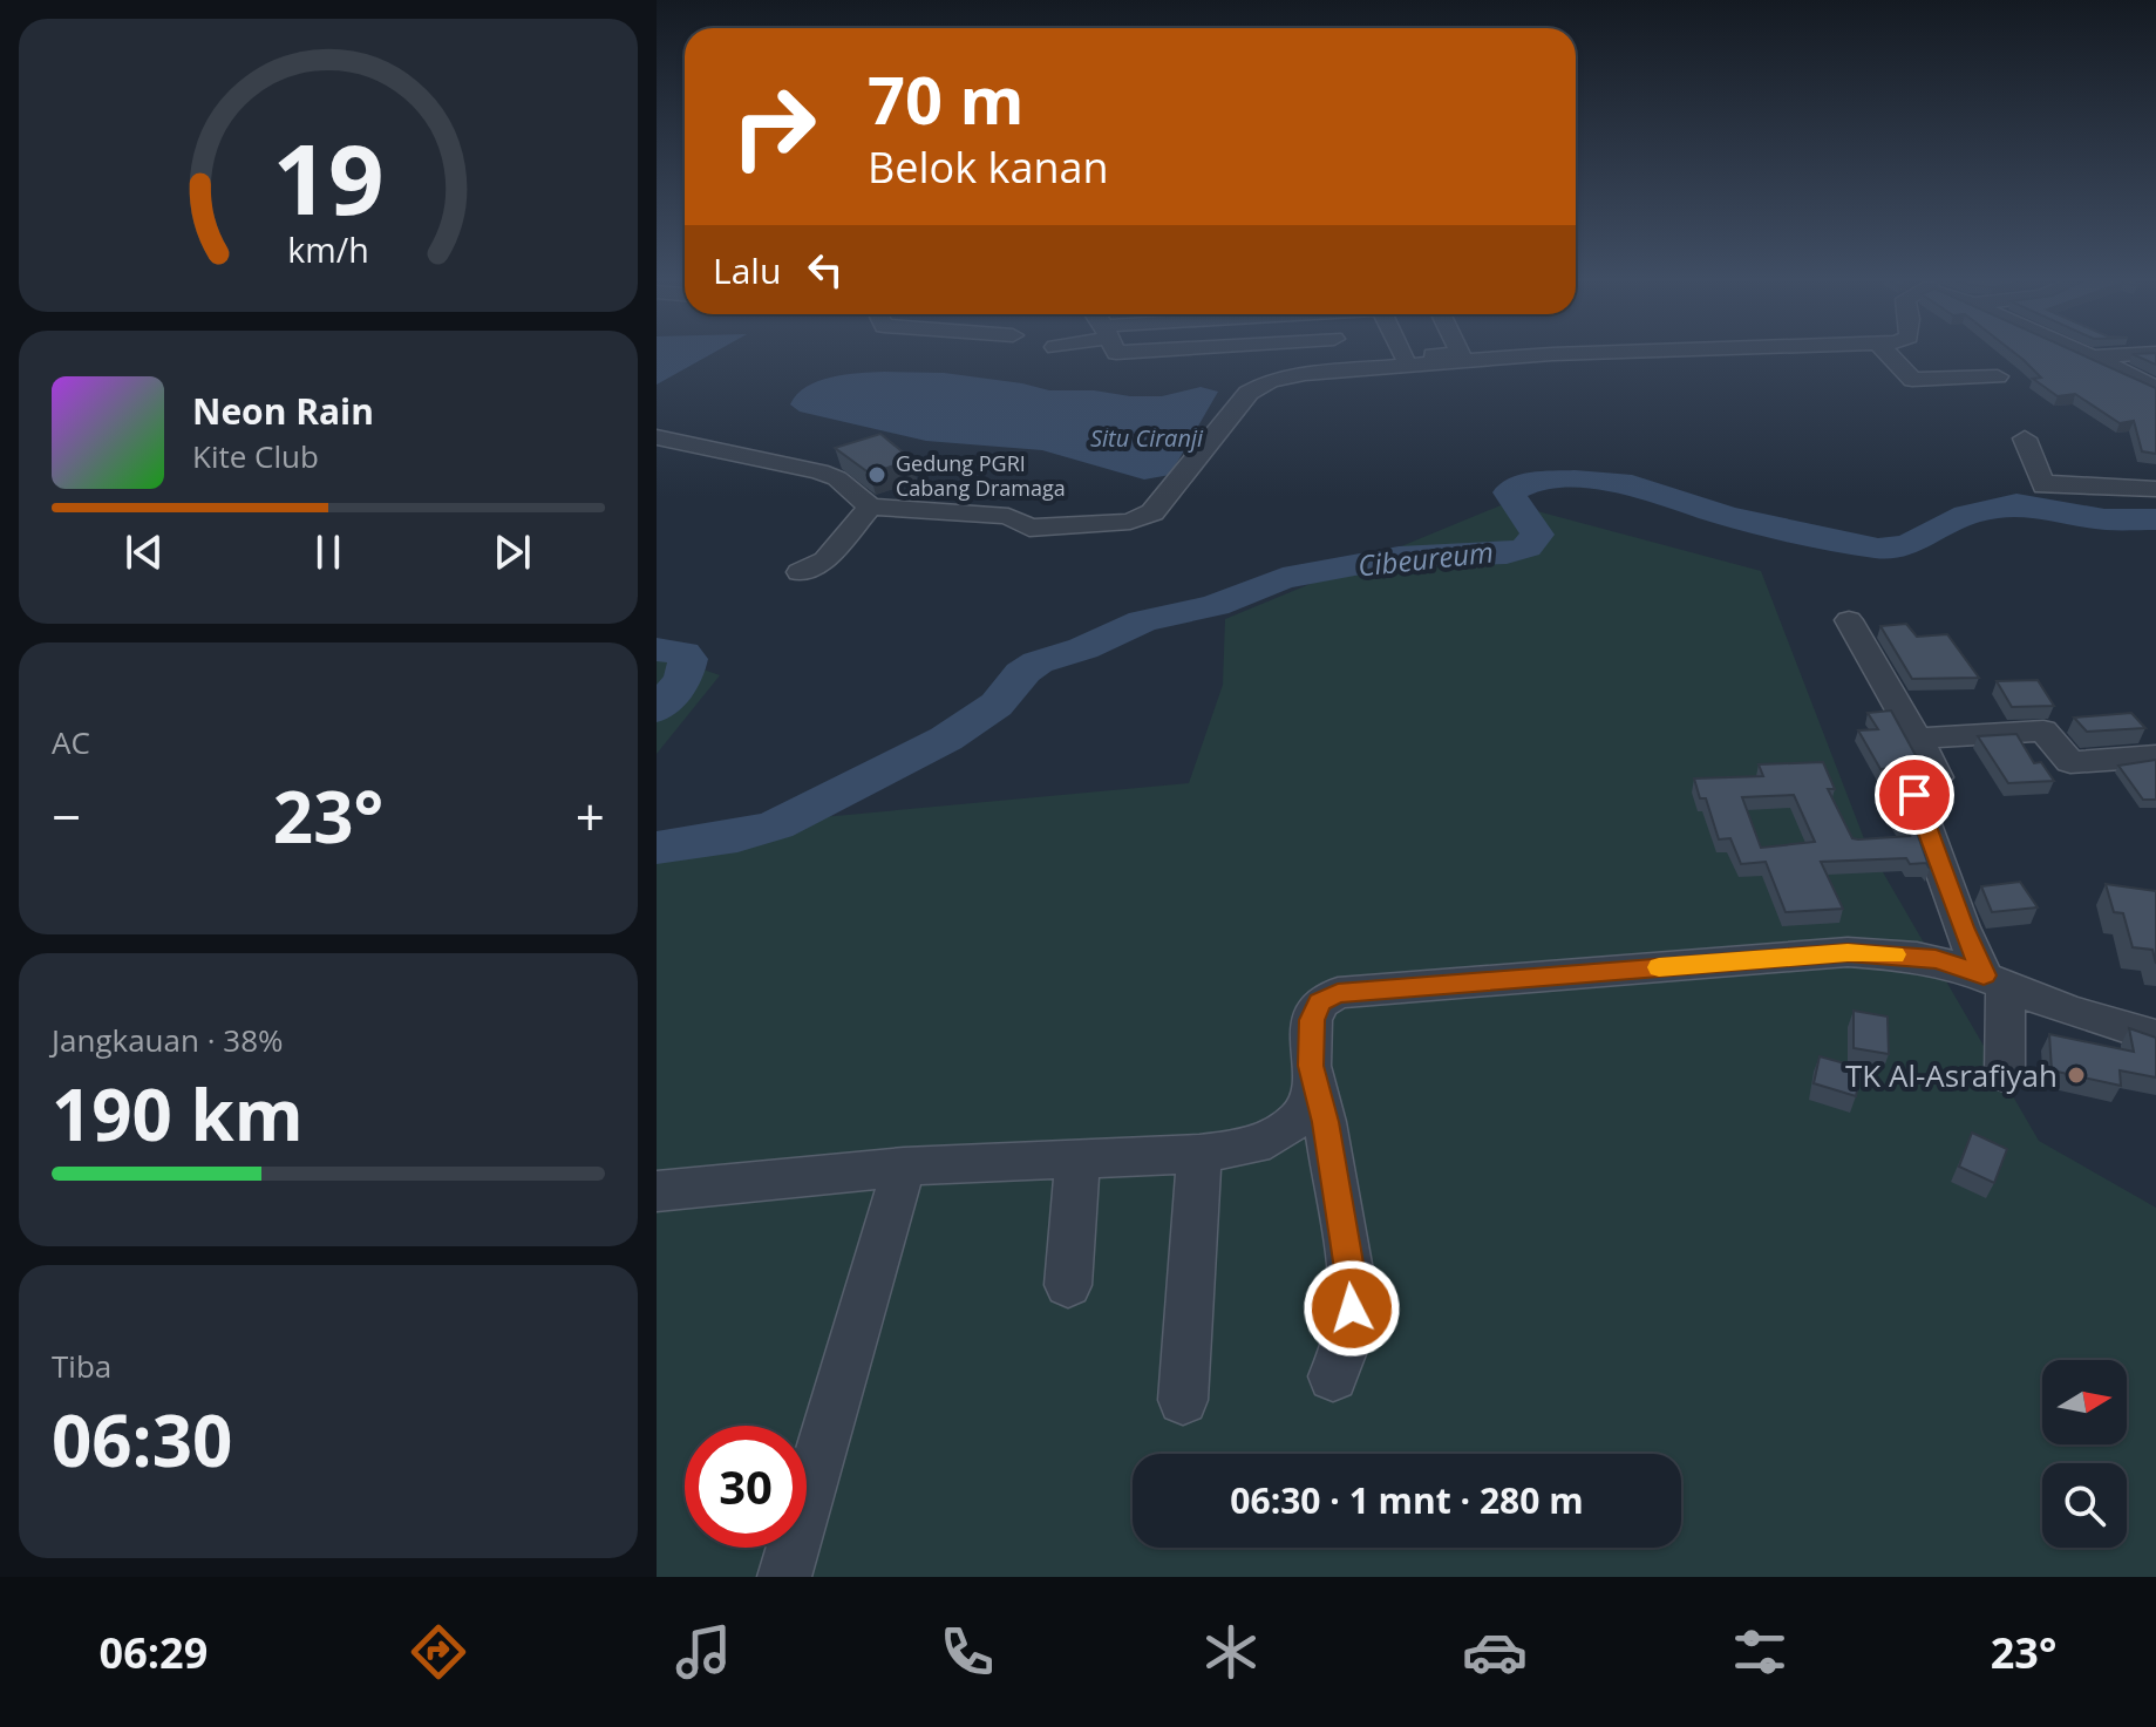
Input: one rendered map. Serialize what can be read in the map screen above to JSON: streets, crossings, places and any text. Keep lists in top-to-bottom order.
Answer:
{
  "water": ["Situ Ciranji", "Cibeureum"],
  "places": ["Gedung PGRI Cabang Dramaga", "TK Al-Asrafiyah"],
  "north": "right",
  "page": {
    "turn": ["70 m", "Belok kanan"],
    "then": "Lalu",
    "song": ["Neon Rain", "Kite Club"],
    "tile": [
      "AC",
      ["Jangkauan · 38%", "190 km"],
      ["Tiba", "06:30"]
    ],
    "heat": ["−", "23°", "+"],
    "limit": "30",
    "trip": "06:30 · 1 mnt · 280 m",
    "tabs": ["06:29", "23°"],
    "gauge": ["19", "km/h"]
  }
}
